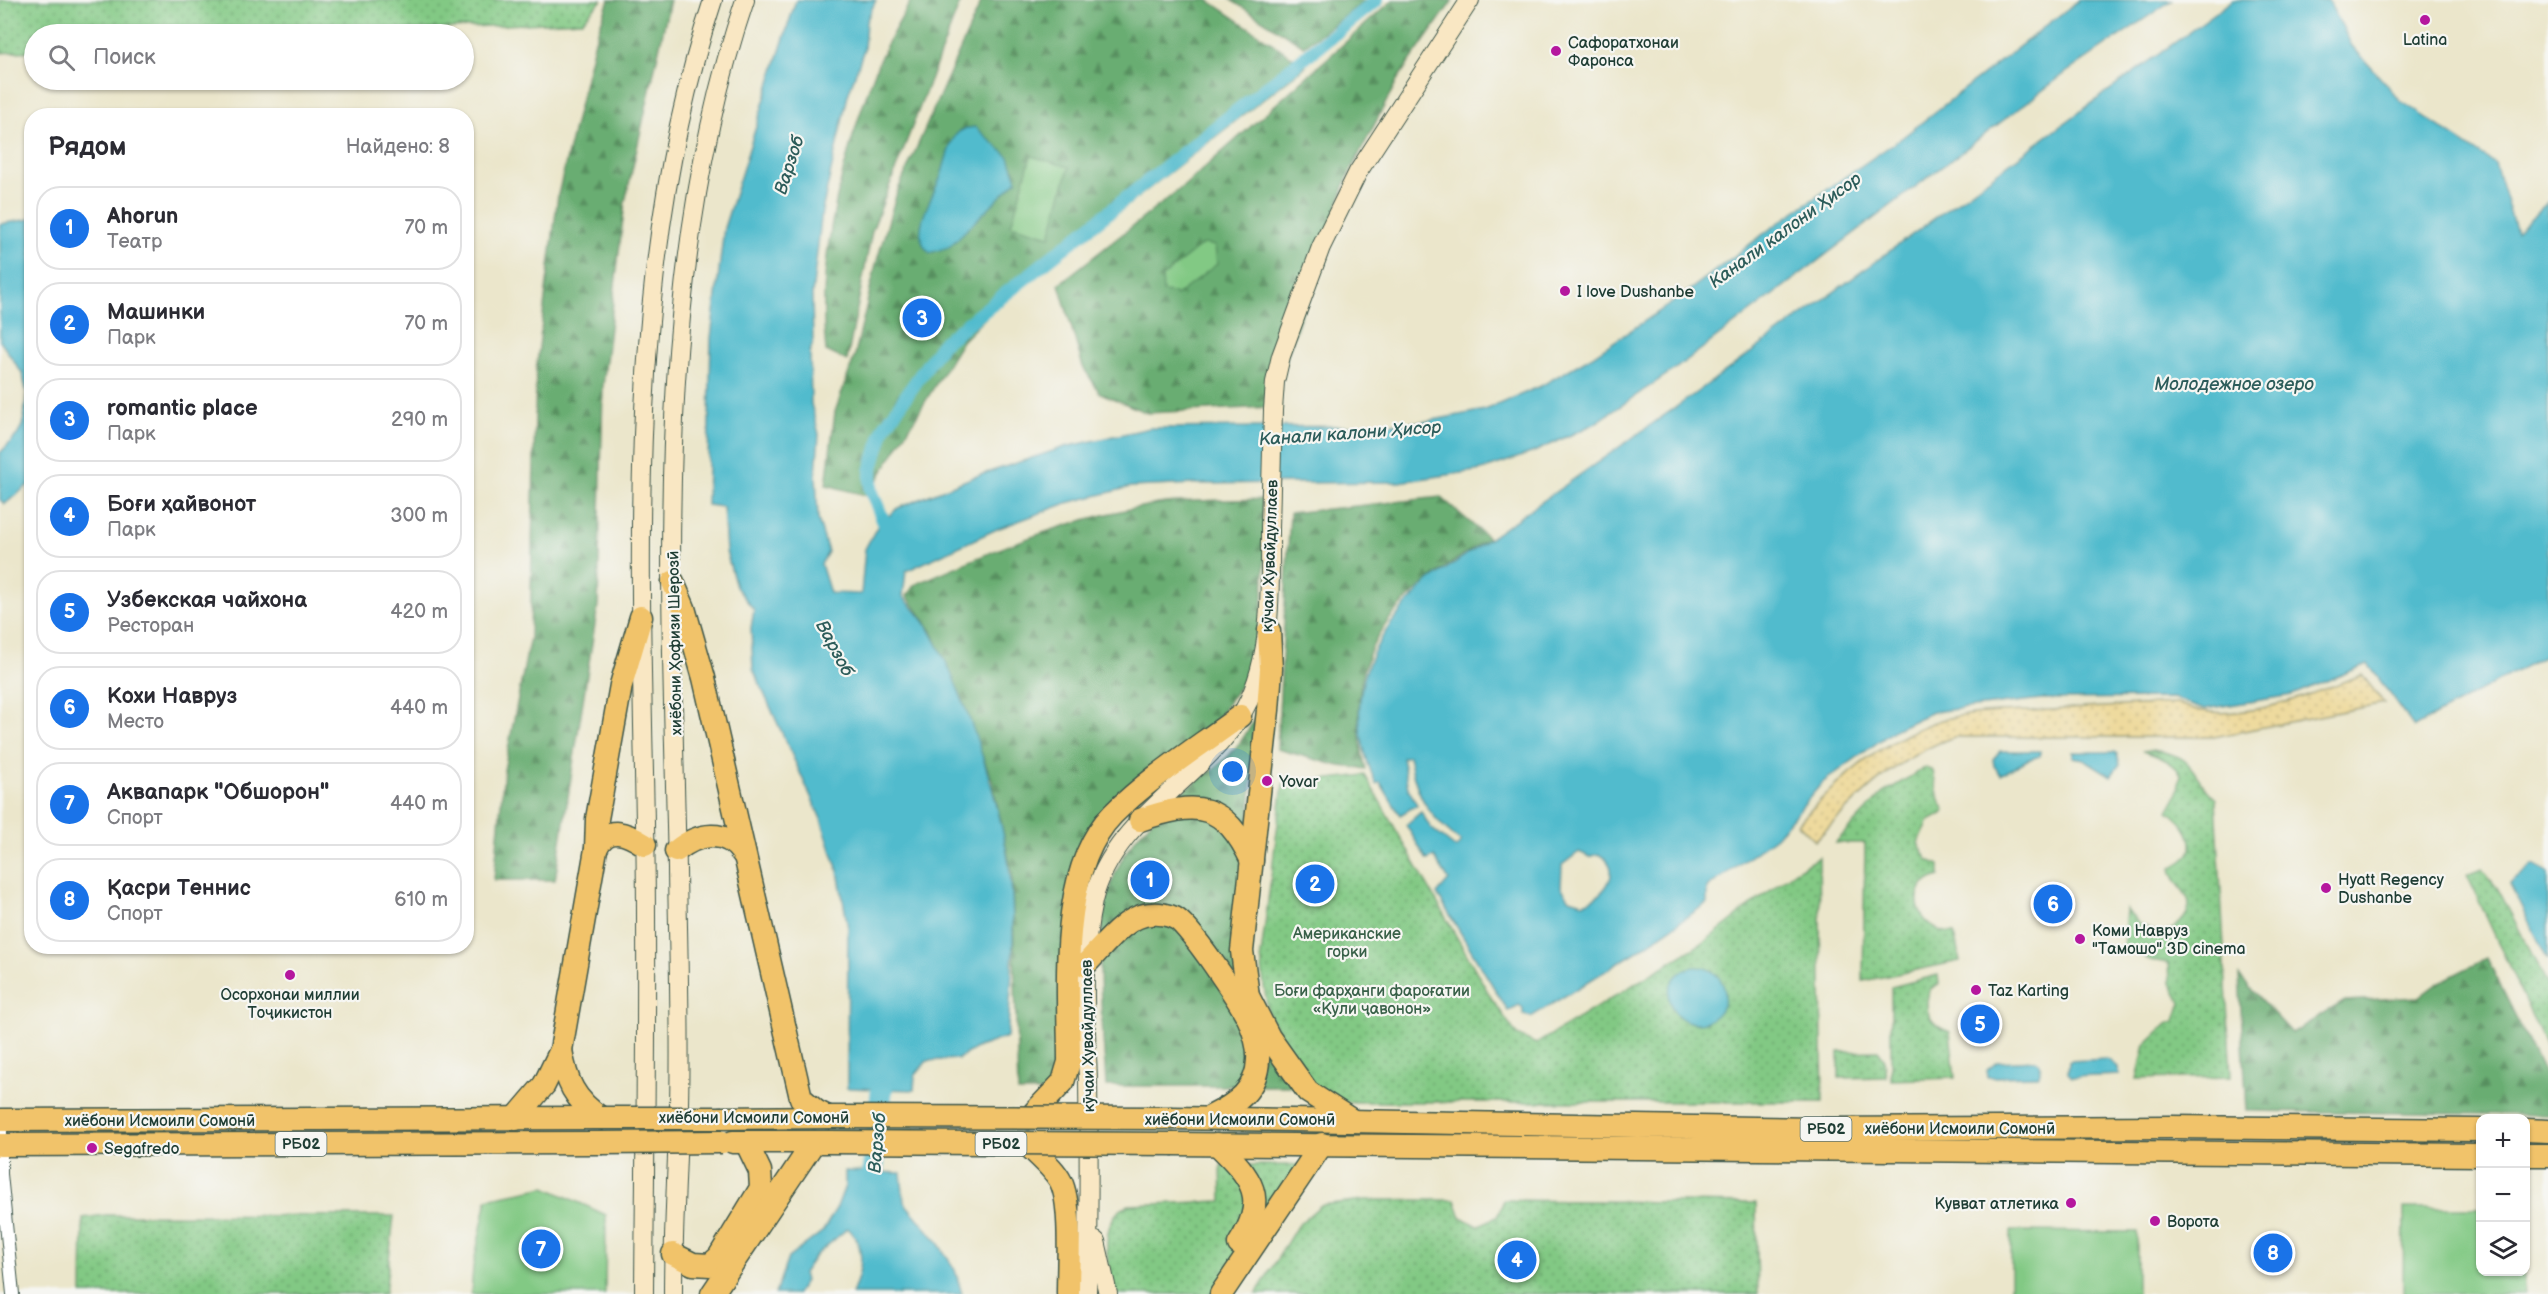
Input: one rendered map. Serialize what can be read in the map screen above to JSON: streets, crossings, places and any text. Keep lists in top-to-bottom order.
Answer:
{
  "streets": {
    "highway": ["хиёбони Исмоили Сомонӣ", "РБ02"],
    "main road": ["кӯчаи Хувайдуллаев", "хиёбони Ҳофизи Шерозӣ"]
  },
  "water": ["Варзоб", "Канали калони Ҳисор", "Молодежное озеро"],
  "parks": ["Американские горки", "Боғи фарҳанги фароғатии «Кули ҷавонон»"],
  "places": [
    "Latina",
    "Сафоратхонаи Фаронса",
    "I love Dushanbe",
    "Yovar",
    "Hyatt Regency Dushanbe",
    "Коми Навруз \"Тамошо\" 3D cinema",
    "Осорхонаи миллии Тоҷикистон",
    "Taz Karting",
    "Segafredo",
    "Кувват атлетика",
    "Ворота"
  ],
  "page": {
    "search": "Поиск",
    "heading": ["Рядом", "Найдено: 8"],
    "list": [
      {
        "mark": "1",
        "name": "Ahorun",
        "note": "Театр",
        "value": "70 m"
      },
      {
        "mark": "2",
        "name": "Машинки",
        "note": "Парк",
        "value": "70 m"
      },
      {
        "mark": "3",
        "name": "romantic place",
        "note": "Парк",
        "value": "290 m"
      },
      {
        "mark": "4",
        "name": "Боғи ҳайвонот",
        "note": "Парк",
        "value": "300 m"
      },
      {
        "mark": "5",
        "name": "Узбекская чайхона",
        "note": "Ресторан",
        "value": "420 m"
      },
      {
        "mark": "6",
        "name": "Кохи Навруз",
        "note": "Место",
        "value": "440 m"
      },
      {
        "mark": "7",
        "name": "Аквапарк \"Обшорон\"",
        "note": "Спорт",
        "value": "440 m"
      },
      {
        "mark": "8",
        "name": "Қасри Теннис",
        "note": "Спорт",
        "value": "610 m"
      }
    ],
    "pins": [
      "3",
      "1",
      "2",
      "6",
      "5",
      "7",
      "8",
      "4"
    ],
    "map_buttons": ["+", "−"]
  }
}
